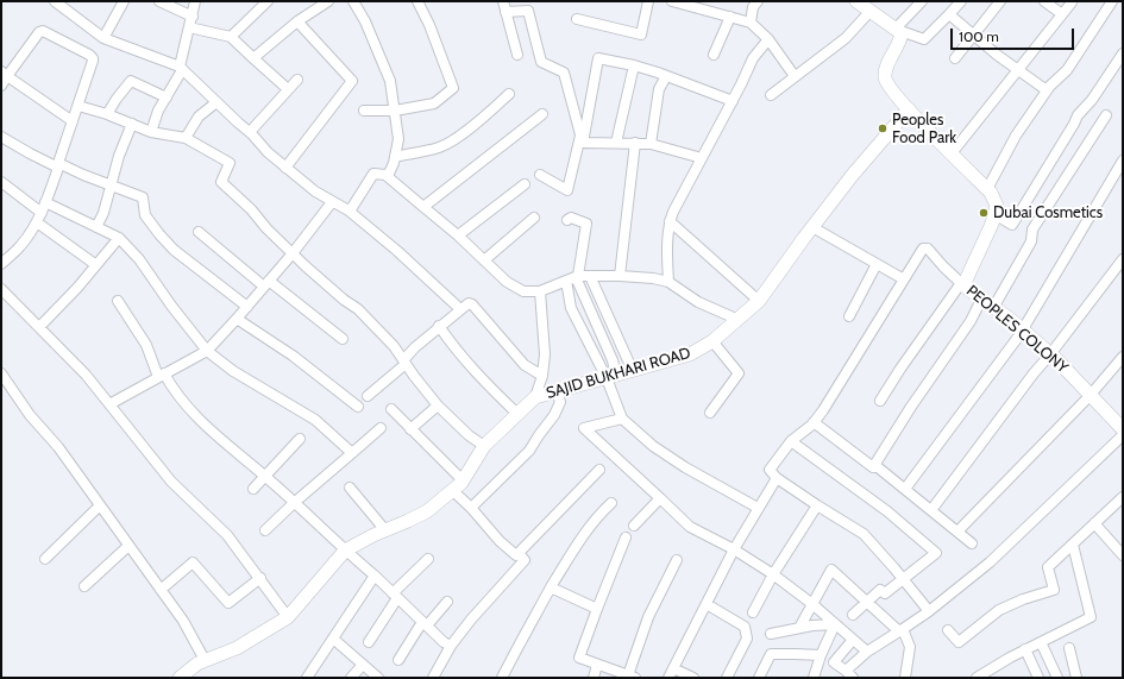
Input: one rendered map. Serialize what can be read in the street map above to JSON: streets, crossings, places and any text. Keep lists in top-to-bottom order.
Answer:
{
  "streets": {
    "street": ["PEOPLES COLONY", "SAJID BUKHARI ROAD"]
  },
  "crossings": [
    ["PEOPLES COLONY", "SAJID BUKHARI ROAD"]
  ],
  "places": ["Peoples Food Park", "Dubai Cosmetics"],
  "scale_bar": "100 m"
}
